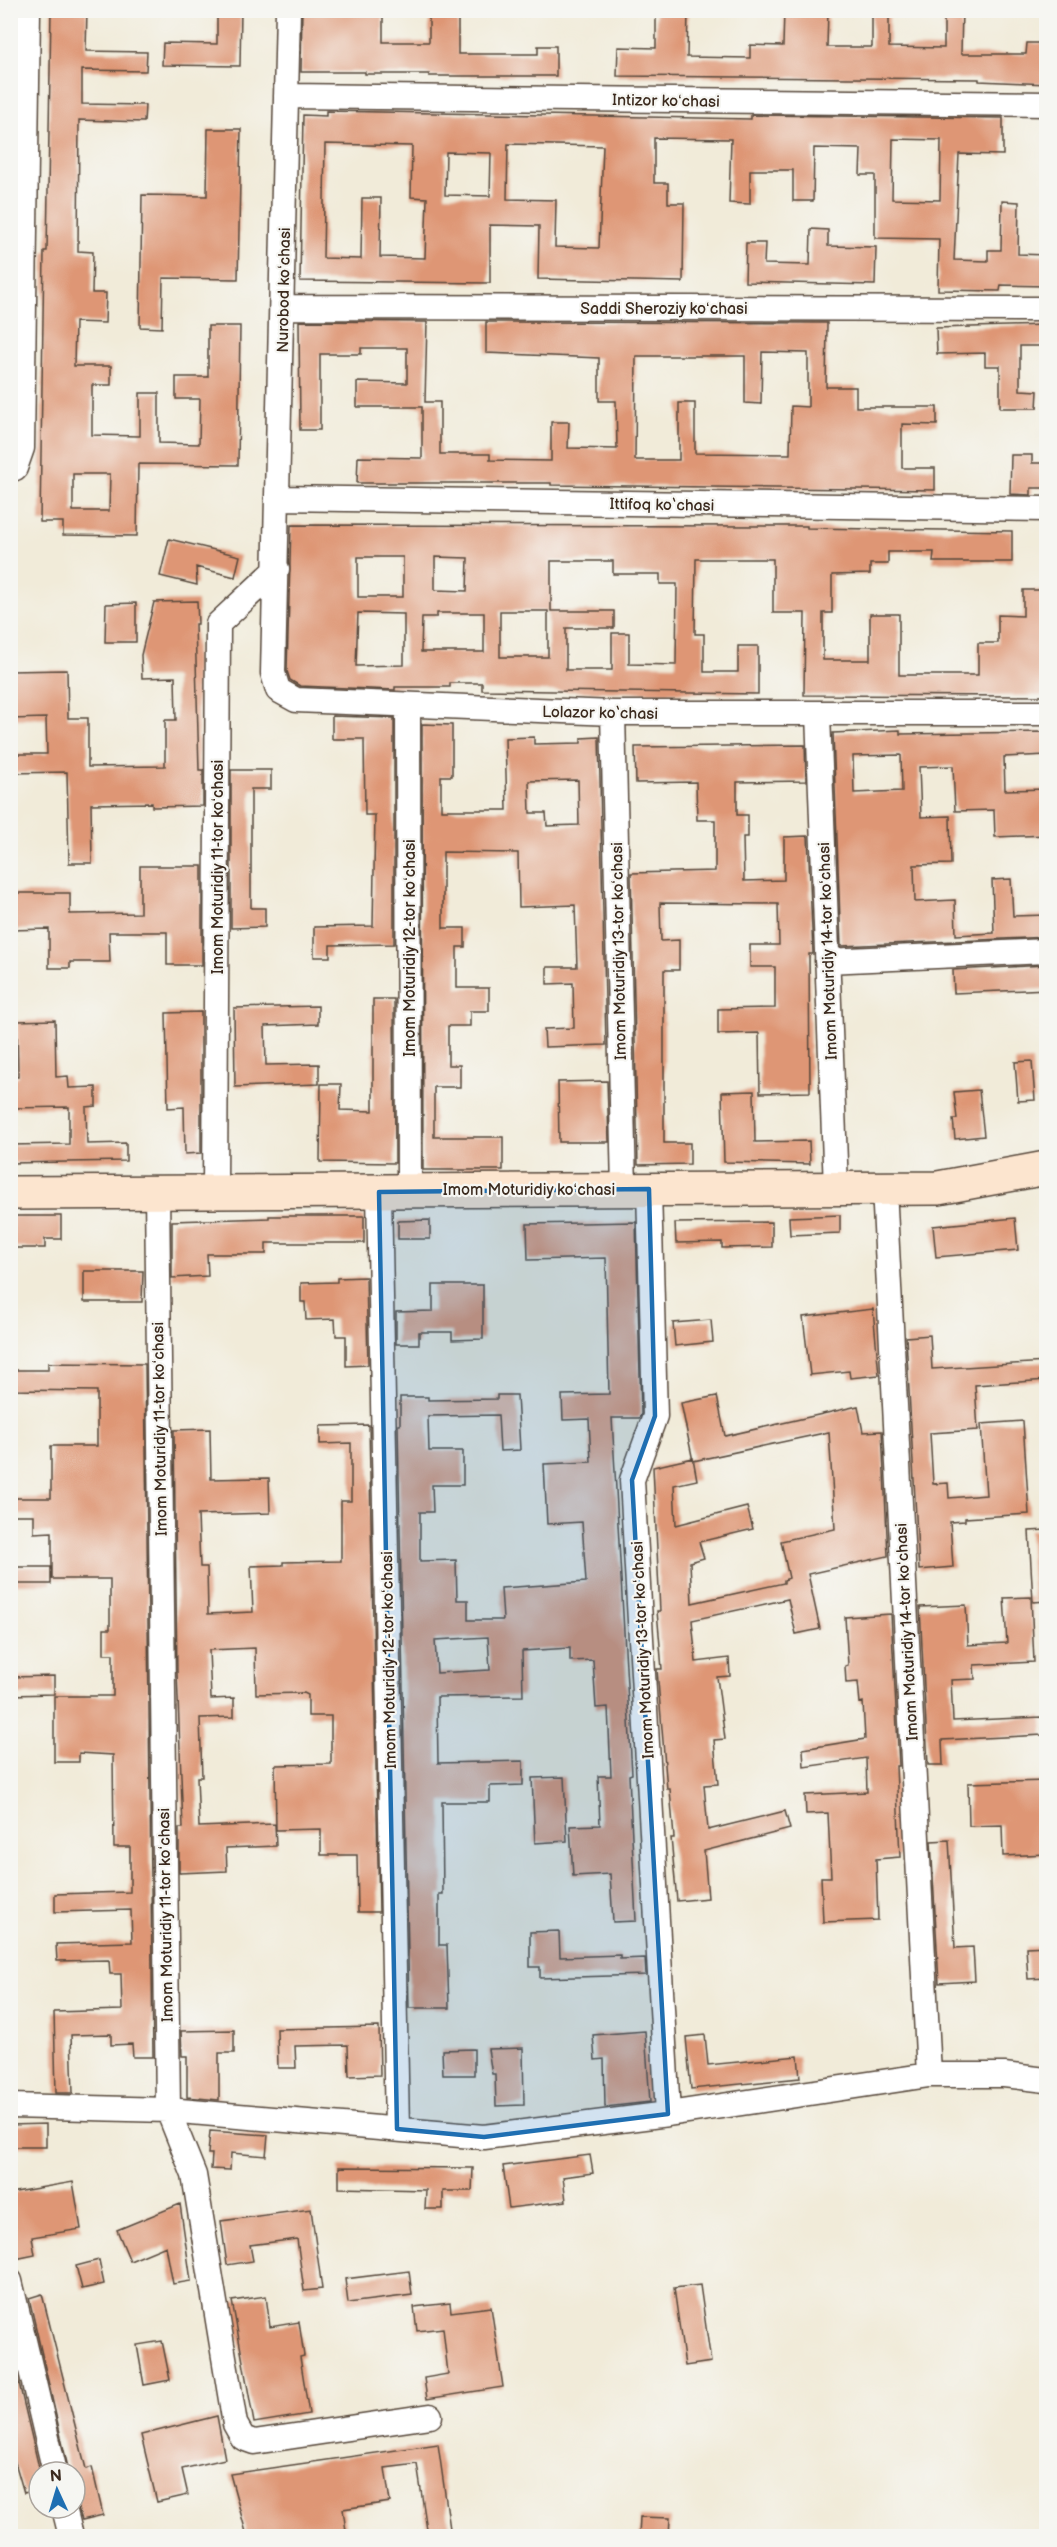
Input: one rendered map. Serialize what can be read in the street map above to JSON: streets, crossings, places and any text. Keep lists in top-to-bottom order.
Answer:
{
  "streets": {
    "street": [
      "Intizor koʻchasi",
      "Nurobod koʻchasi",
      "Saddi Sheroziy koʻchasi",
      "Ittifoq ko‘chasi",
      "Lolazor ko‘chasi",
      "Imom Moturidiy 11-tor koʻchasi",
      "Imom Moturidiy 12-tor koʻchasi",
      "Imom Moturidiy 13-tor koʻchasi",
      "Imom Moturidiy 14-tor koʻchasi",
      "Imom Moturidiy koʻchasi"
    ]
  },
  "crossings": [
    ["Intizor koʻchasi", "Nurobod koʻchasi"],
    ["Nurobod koʻchasi", "Saddi Sheroziy koʻchasi"],
    ["Nurobod koʻchasi", "Ittifoq ko‘chasi"],
    ["Nurobod koʻchasi", "Lolazor ko‘chasi"],
    ["Nurobod koʻchasi", "Imom Moturidiy 11-tor koʻchasi"],
    ["Lolazor ko‘chasi", "Imom Moturidiy 11-tor koʻchasi"],
    ["Lolazor ko‘chasi", "Imom Moturidiy 12-tor koʻchasi"],
    ["Lolazor ko‘chasi", "Imom Moturidiy 13-tor koʻchasi"],
    ["Lolazor ko‘chasi", "Imom Moturidiy 14-tor koʻchasi"],
    ["Imom Moturidiy 11-tor koʻchasi", "Imom Moturidiy koʻchasi"],
    ["Imom Moturidiy 12-tor koʻchasi", "Imom Moturidiy koʻchasi"],
    ["Imom Moturidiy 13-tor koʻchasi", "Imom Moturidiy koʻchasi"],
    ["Imom Moturidiy 14-tor koʻchasi", "Imom Moturidiy koʻchasi"]
  ],
  "north": "top"
}
